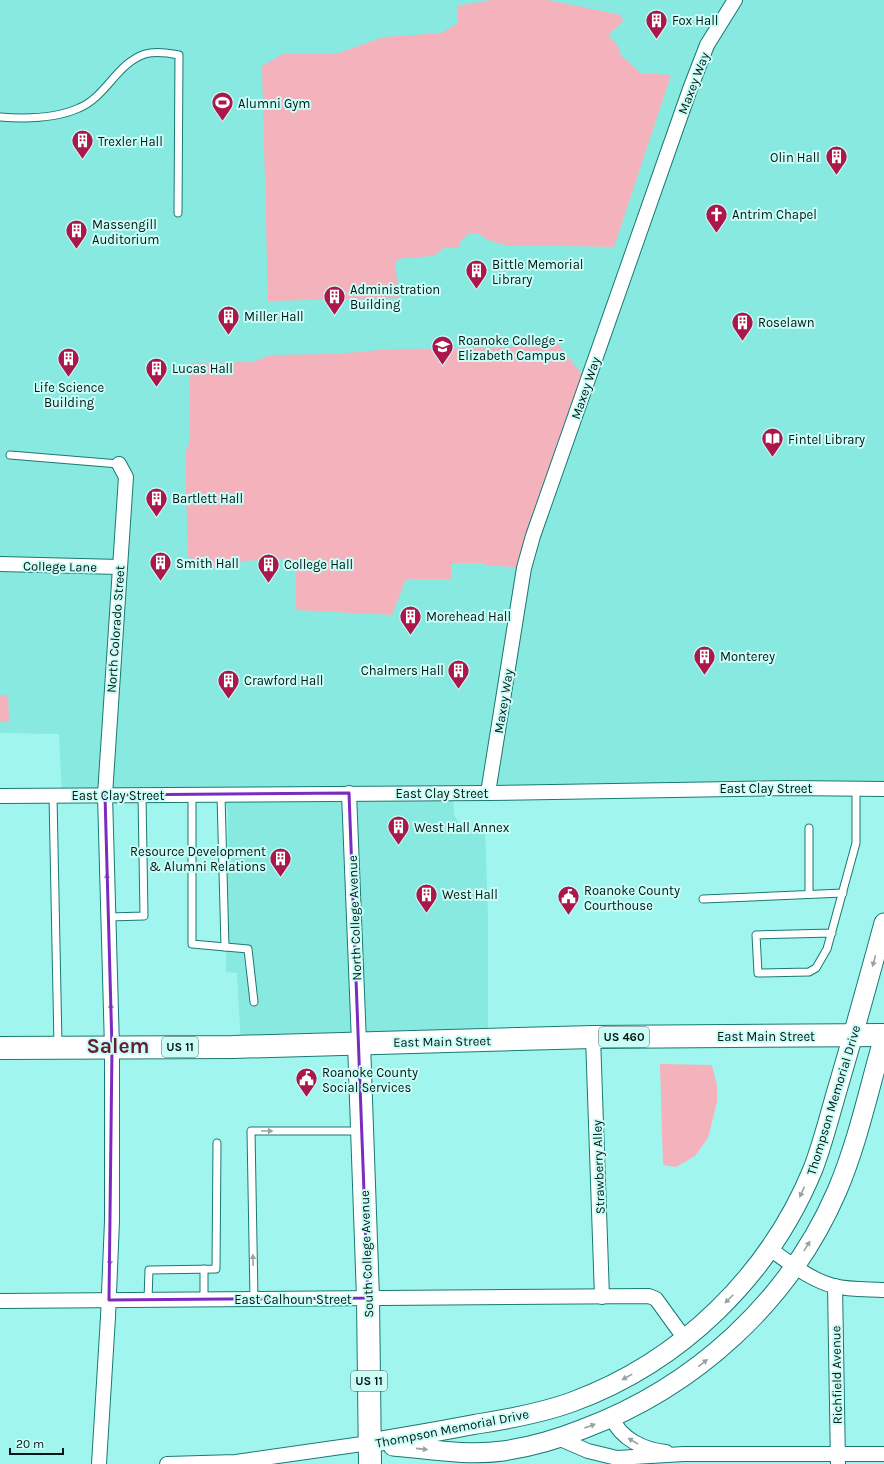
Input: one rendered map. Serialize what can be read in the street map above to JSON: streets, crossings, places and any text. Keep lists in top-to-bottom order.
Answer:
{
  "streets": {
    "main road": [
      "East Main Street",
      "US 460",
      "US 11",
      "Thompson Memorial Drive",
      "South College Avenue"
    ],
    "street": [
      "Maxey Way",
      "College Lane",
      "North Colorado Street",
      "East Clay Street",
      "North College Avenue",
      "Strawberry Alley",
      "East Calhoun Street",
      "Richfield Avenue"
    ]
  },
  "crossings": [
    ["Maxey Way", "East Clay Street"],
    ["College Lane", "North Colorado Street"],
    ["North Colorado Street", "East Clay Street"],
    ["North Colorado Street", "East Main Street"],
    ["North Colorado Street", "East Calhoun Street"],
    ["East Clay Street", "North College Avenue"],
    ["North College Avenue", "East Main Street"],
    ["North College Avenue", "South College Avenue"],
    ["East Main Street", "Thompson Memorial Drive"],
    ["East Main Street", "Strawberry Alley"],
    ["East Main Street", "South College Avenue"],
    ["Thompson Memorial Drive", "South College Avenue"],
    ["Thompson Memorial Drive", "East Calhoun Street"],
    ["Strawberry Alley", "East Calhoun Street"],
    ["South College Avenue", "East Calhoun Street"]
  ],
  "districts": ["Salem"],
  "places": {
    "building": [
      "Fox Hall",
      "Trexler Hall",
      "Olin Hall",
      "Massengill Auditorium",
      "Bittle Memorial Library",
      "Administration Building",
      "Miller Hall",
      "Roselawn",
      "Life Science Building",
      "Lucas Hall",
      "Bartlett Hall",
      "Smith Hall",
      "College Hall",
      "Morehead Hall",
      "Monterey",
      "Chalmers Hall",
      "Crawford Hall",
      "West Hall Annex",
      "Resource Development & Alumni Relations",
      "West Hall"
    ],
    "sports": ["Alumni Gym"],
    "church": ["Antrim Chapel"],
    "school or university": ["Roanoke College - Elizabeth Campus"],
    "library": ["Fintel Library"],
    "public building": ["Roanoke County Courthouse", "Roanoke County Social Services"]
  },
  "scale_bar": "20 m"
}
